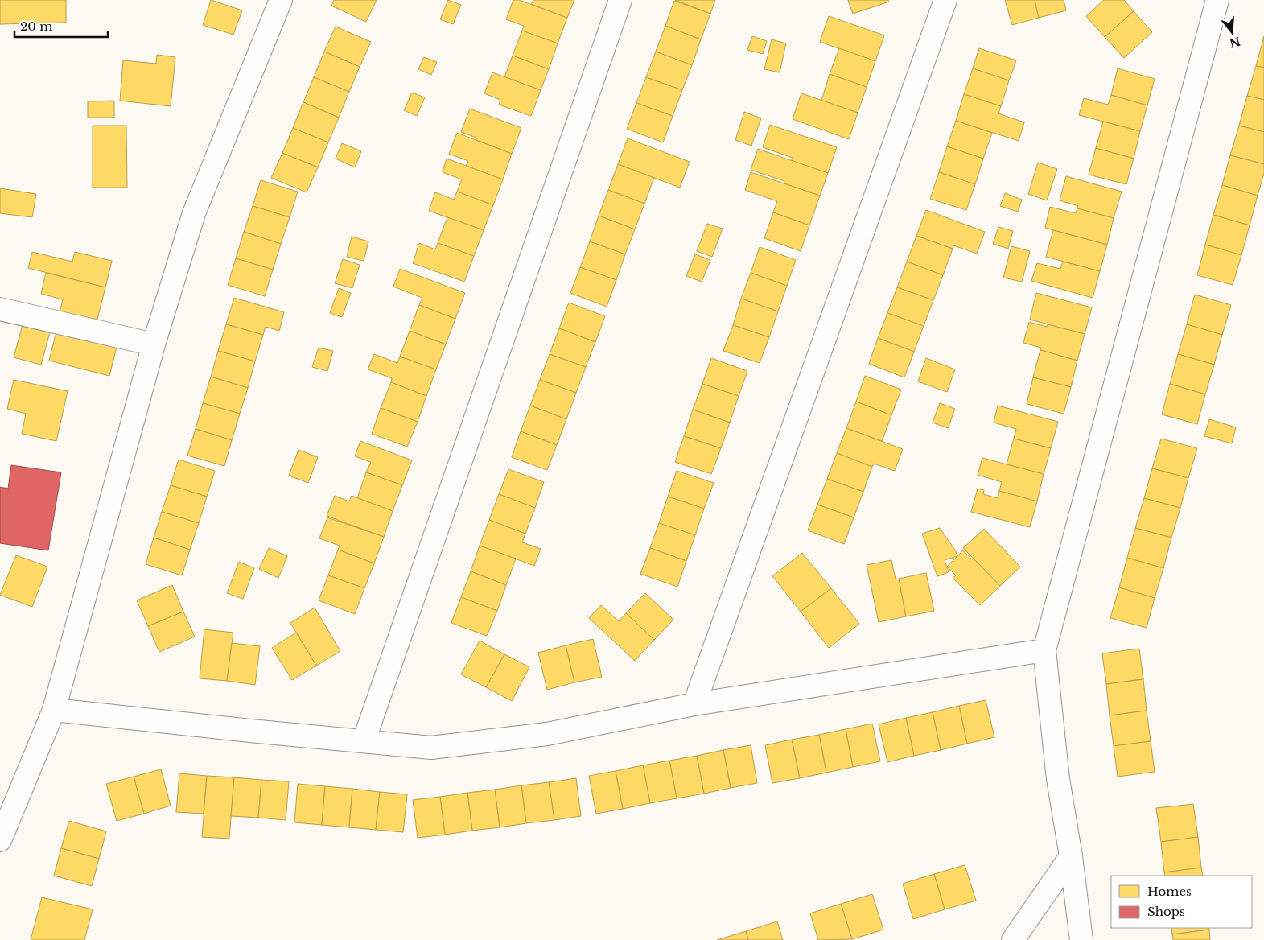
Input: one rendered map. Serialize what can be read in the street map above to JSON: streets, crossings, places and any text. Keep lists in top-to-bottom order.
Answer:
{
  "legend": ["Homes", "Shops"],
  "scale_bar": "20 m",
  "north": "bottom"
}
